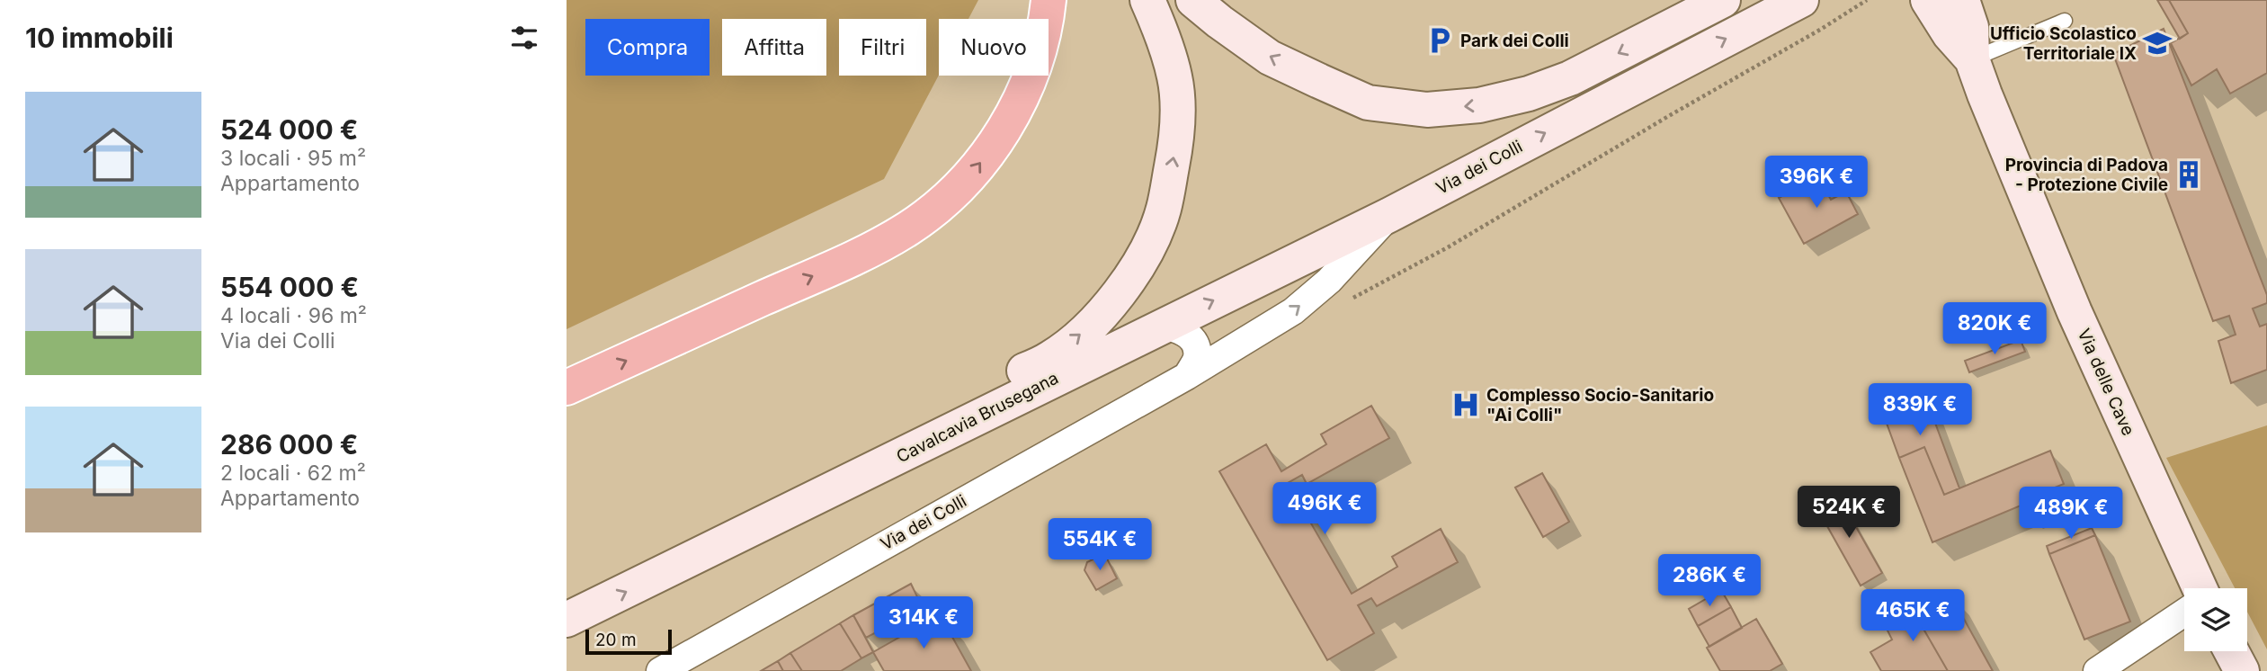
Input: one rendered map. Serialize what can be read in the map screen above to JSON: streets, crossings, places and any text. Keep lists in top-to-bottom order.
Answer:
{
  "streets": {
    "main road": ["Via dei Colli", "Via delle Cave", "Cavalcavia Brusegana"]
  },
  "crossings": [
    ["Via dei Colli", "Cavalcavia Brusegana"]
  ],
  "one_way": ["Via dei Colli", "Cavalcavia Brusegana"],
  "places": {
    "parking": ["Park dei Colli"],
    "school or university": ["Ufficio Scolastico Territoriale IX"],
    "building": ["Provincia di Padova - Protezione Civile"],
    "hospital": ["Complesso Socio-Sanitario \"Ai Colli\""]
  },
  "scale_bar": "20 m",
  "page": {
    "heading": "10 immobili",
    "chip": [
      "Compra",
      "Affitta",
      "Filtri",
      "Nuovo"
    ],
    "list": [
      {
        "name": "524 000 €",
        "note": "3 locali · 95 m² · Appartamento"
      },
      {
        "name": "554 000 €",
        "note": "4 locali · 96 m² · Via dei Colli"
      },
      {
        "name": "286 000 €",
        "note": "2 locali · 62 m² · Appartamento"
      }
    ],
    "price": [
      "396K €",
      "820K €",
      "839K €",
      "496K €",
      "524K €",
      "489K €",
      "554K €",
      "286K €",
      "465K €",
      "314K €"
    ],
    "scale": "20 m"
  }
}
